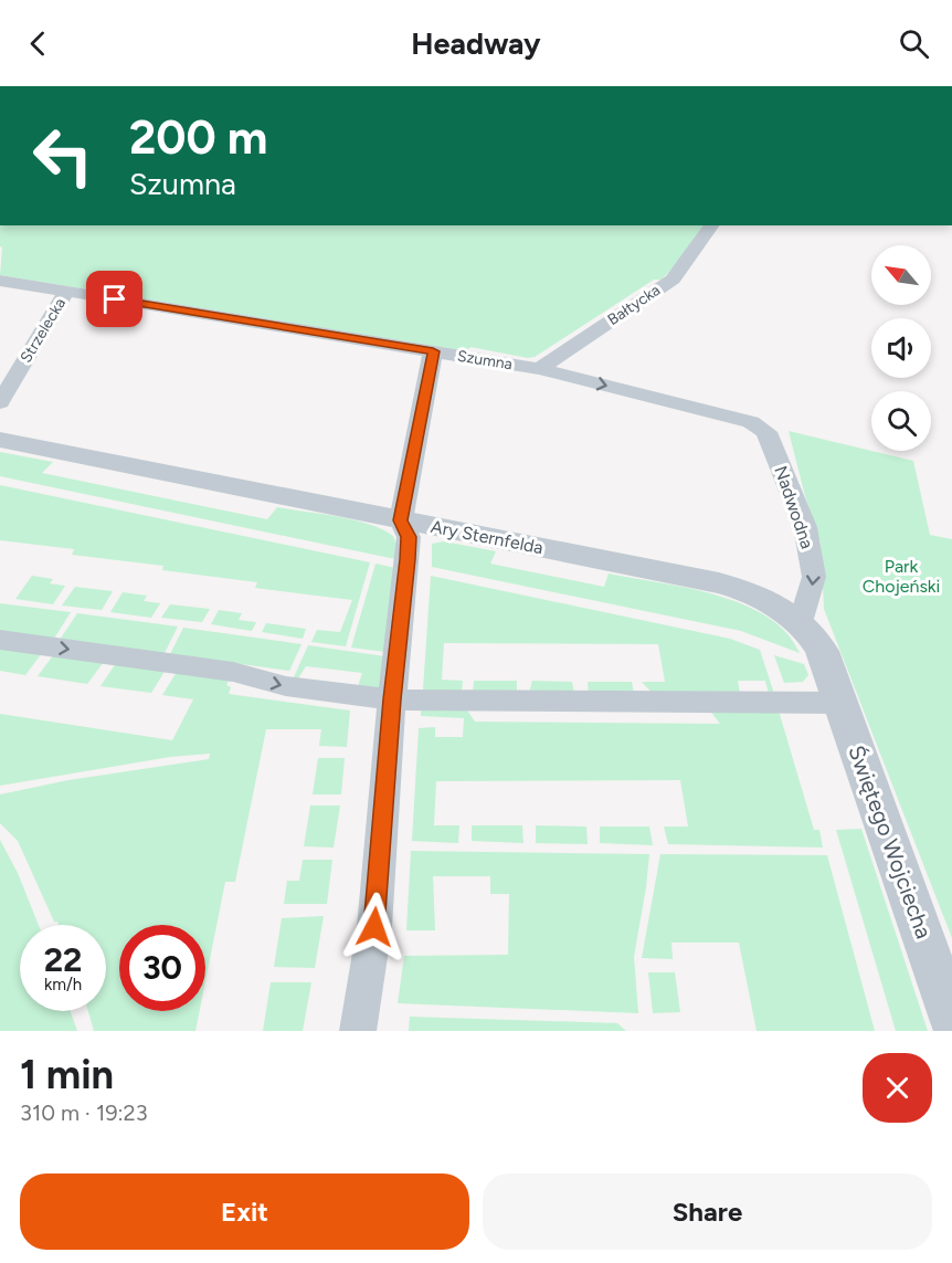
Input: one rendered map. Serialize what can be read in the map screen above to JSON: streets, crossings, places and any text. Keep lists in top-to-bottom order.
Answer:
{
  "streets": {
    "street": [
      "Bałtycka",
      "Strzelecka",
      "Szumna",
      "Nadwodna",
      "Ary Sternfelda",
      "Świętego Wojciecha"
    ]
  },
  "crossings": [
    ["Bałtycka", "Szumna"],
    ["Strzelecka", "Szumna"],
    ["Szumna", "Nadwodna"],
    ["Nadwodna", "Ary Sternfelda"],
    ["Ary Sternfelda", "Świętego Wojciecha"]
  ],
  "one_way": ["Nadwodna"],
  "parks": ["Park Chojeński"],
  "north": "top left",
  "page": {
    "header": "Headway",
    "turn": ["200 m", "Szumna"],
    "speed": "22 km/h",
    "limit": "30",
    "heading": ["1 min", "310 m · 19:23"],
    "buttons": ["Exit", "Share"]
  }
}
